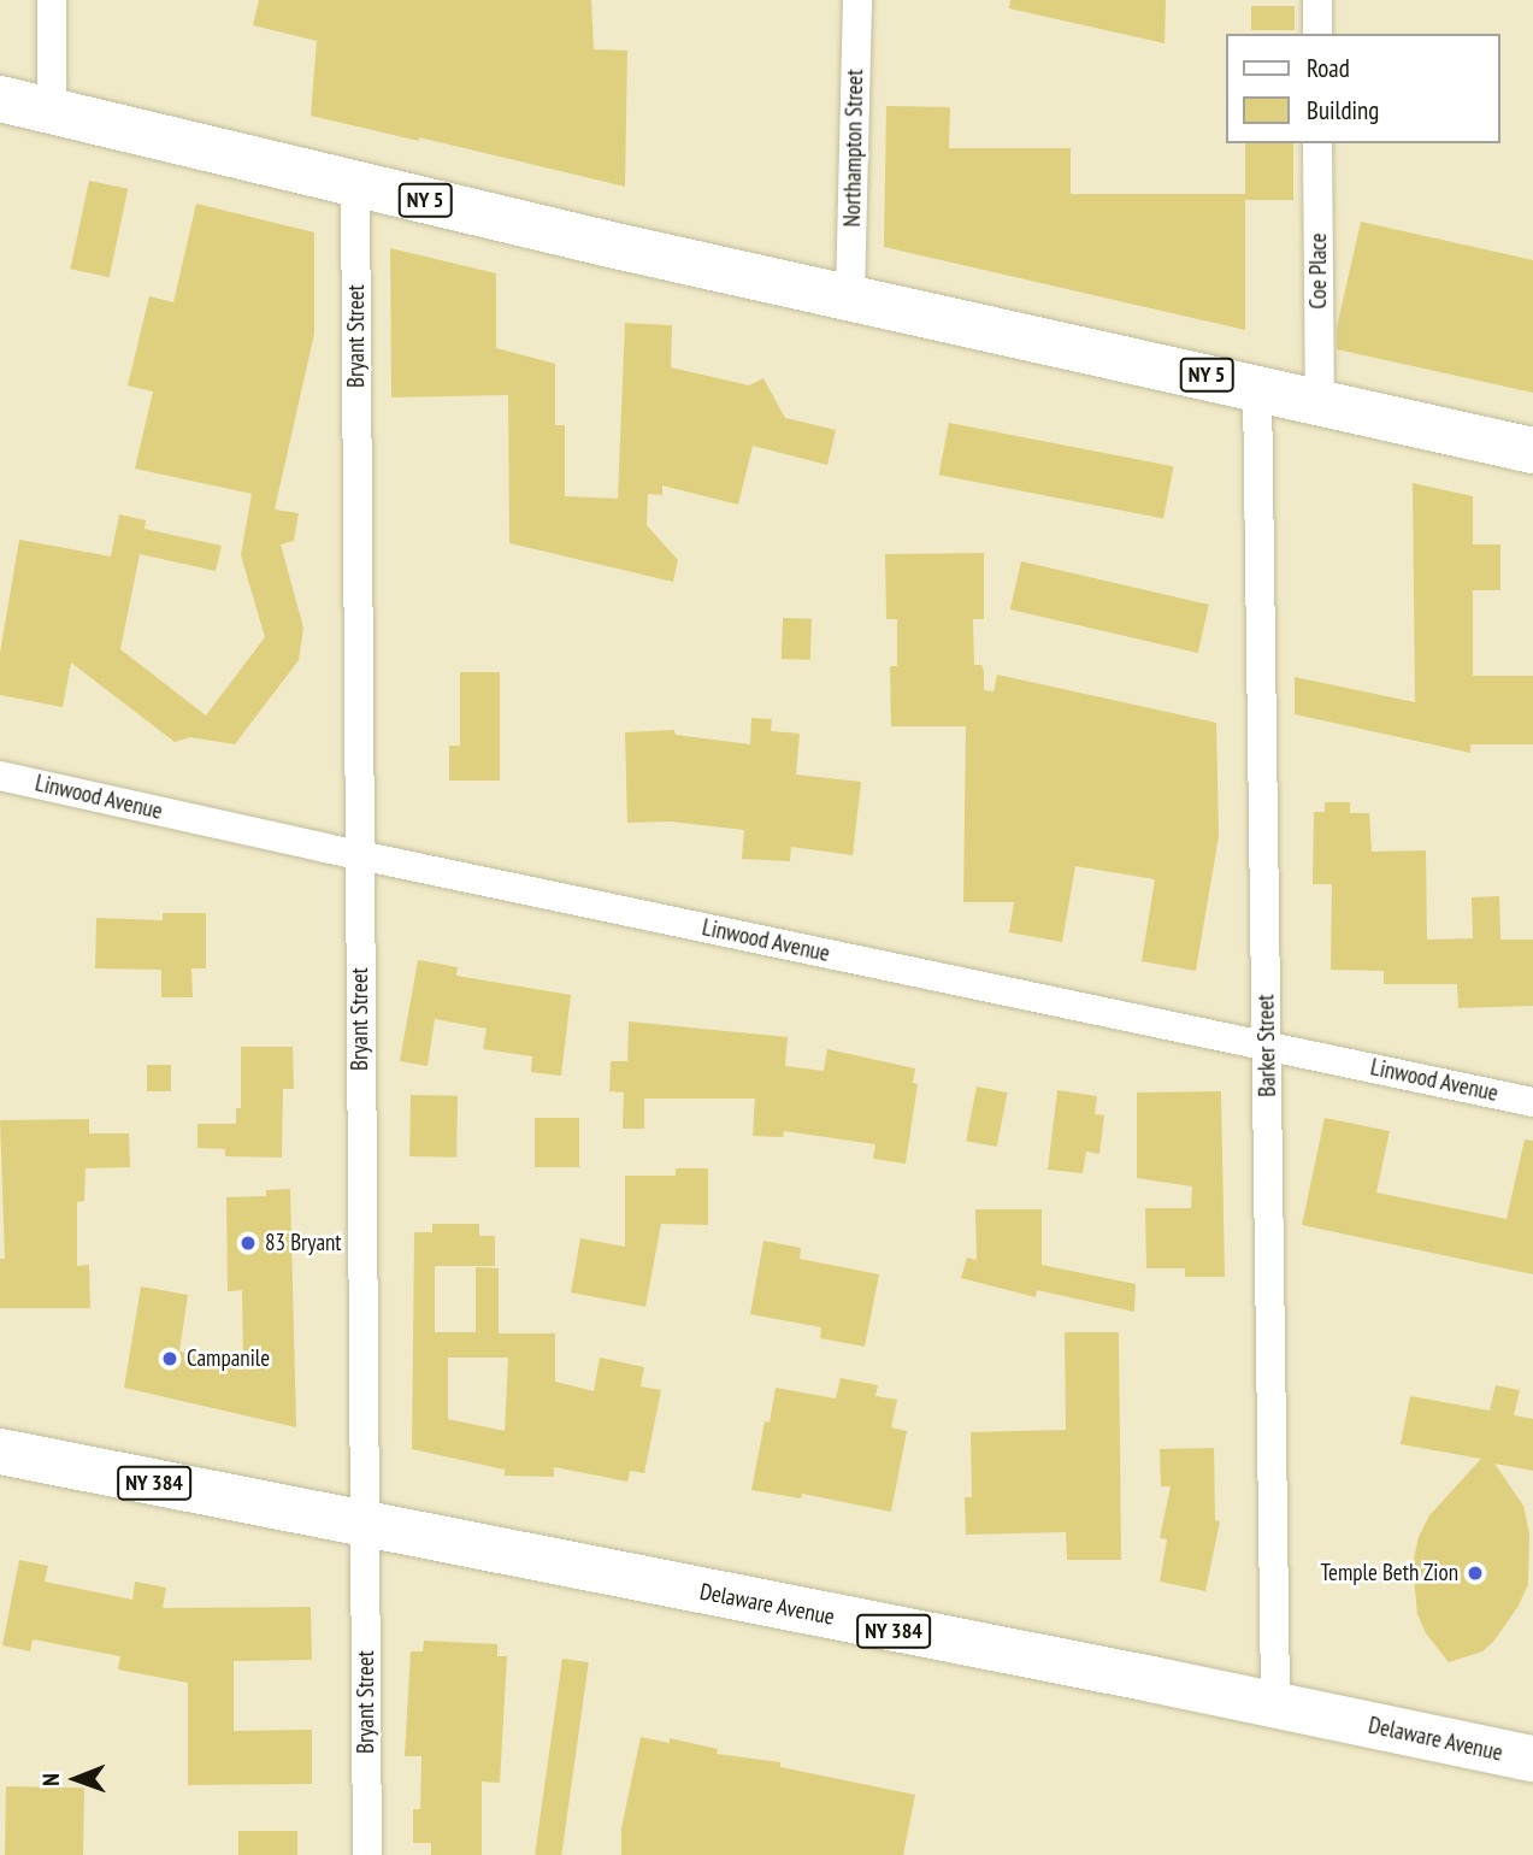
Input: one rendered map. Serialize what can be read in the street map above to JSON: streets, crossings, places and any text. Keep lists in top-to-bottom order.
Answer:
{
  "streets": {
    "main road": ["NY 5", "NY 384", "Delaware Avenue"],
    "street": [
      "Northampton Street",
      "Coe Place",
      "Bryant Street",
      "Linwood Avenue",
      "Barker Street"
    ]
  },
  "crossings": [
    ["Northampton Street", "NY 5"],
    ["NY 5", "Coe Place"],
    ["NY 5", "Bryant Street"],
    ["NY 5", "Barker Street"],
    ["Bryant Street", "Linwood Avenue"],
    ["Bryant Street", "Delaware Avenue"],
    ["Linwood Avenue", "Barker Street"],
    ["Barker Street", "Delaware Avenue"]
  ],
  "places": ["83 Bryant", "Campanile", "Temple Beth Zion"],
  "legend": ["Road", "Building"],
  "north": "left"
}
